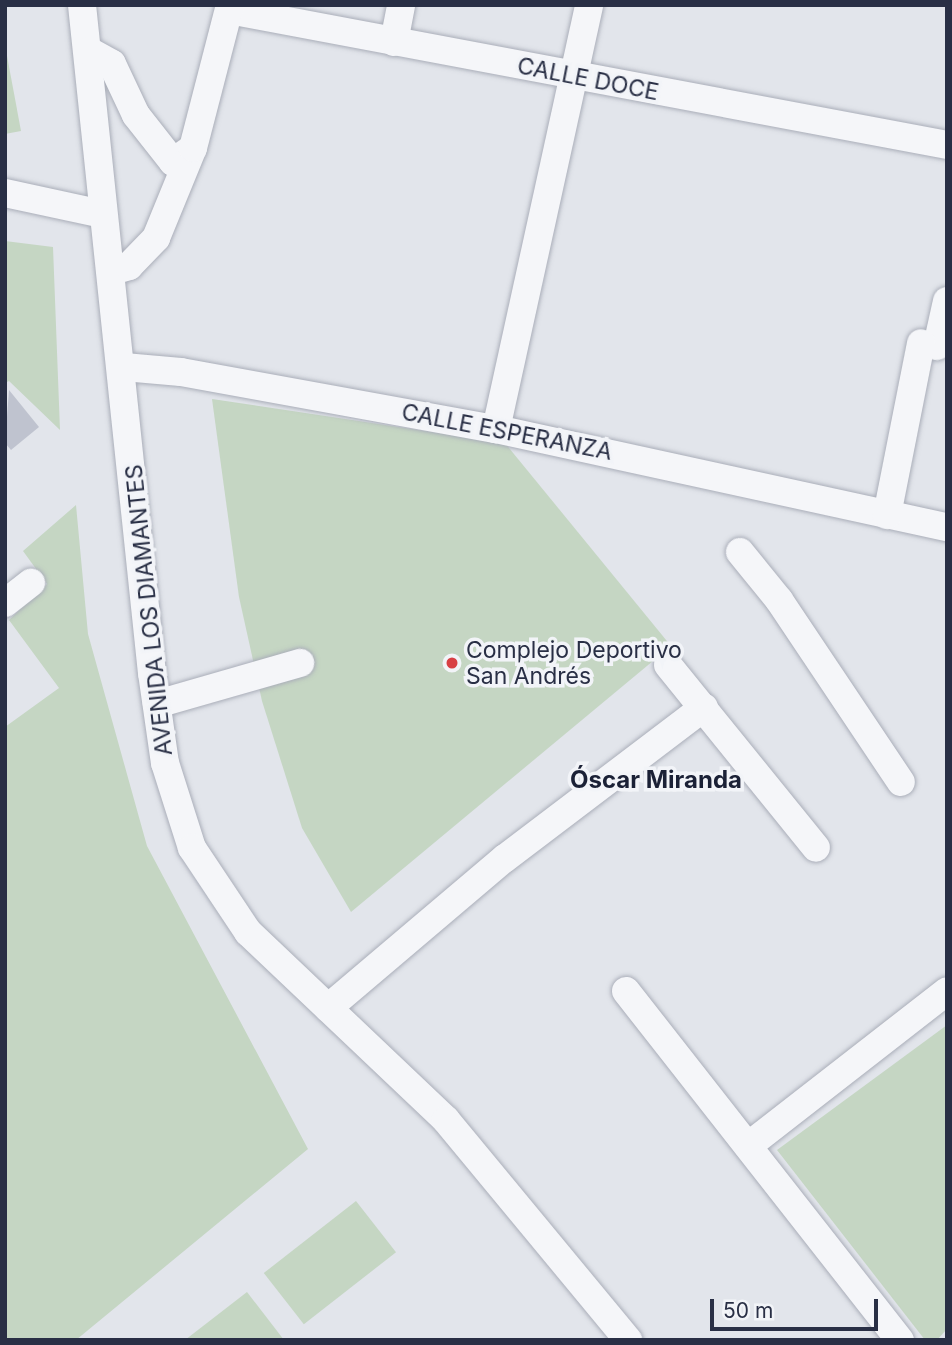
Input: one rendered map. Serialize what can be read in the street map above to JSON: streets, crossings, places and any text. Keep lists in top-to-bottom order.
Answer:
{
  "streets": {
    "street": ["CALLE DOCE", "CALLE ESPERANZA", "AVENIDA LOS DIAMANTES"]
  },
  "crossings": [
    ["CALLE ESPERANZA", "AVENIDA LOS DIAMANTES"]
  ],
  "districts": ["Óscar Miranda"],
  "places": ["Complejo Deportivo San Andrés"],
  "scale_bar": "50 m"
}
